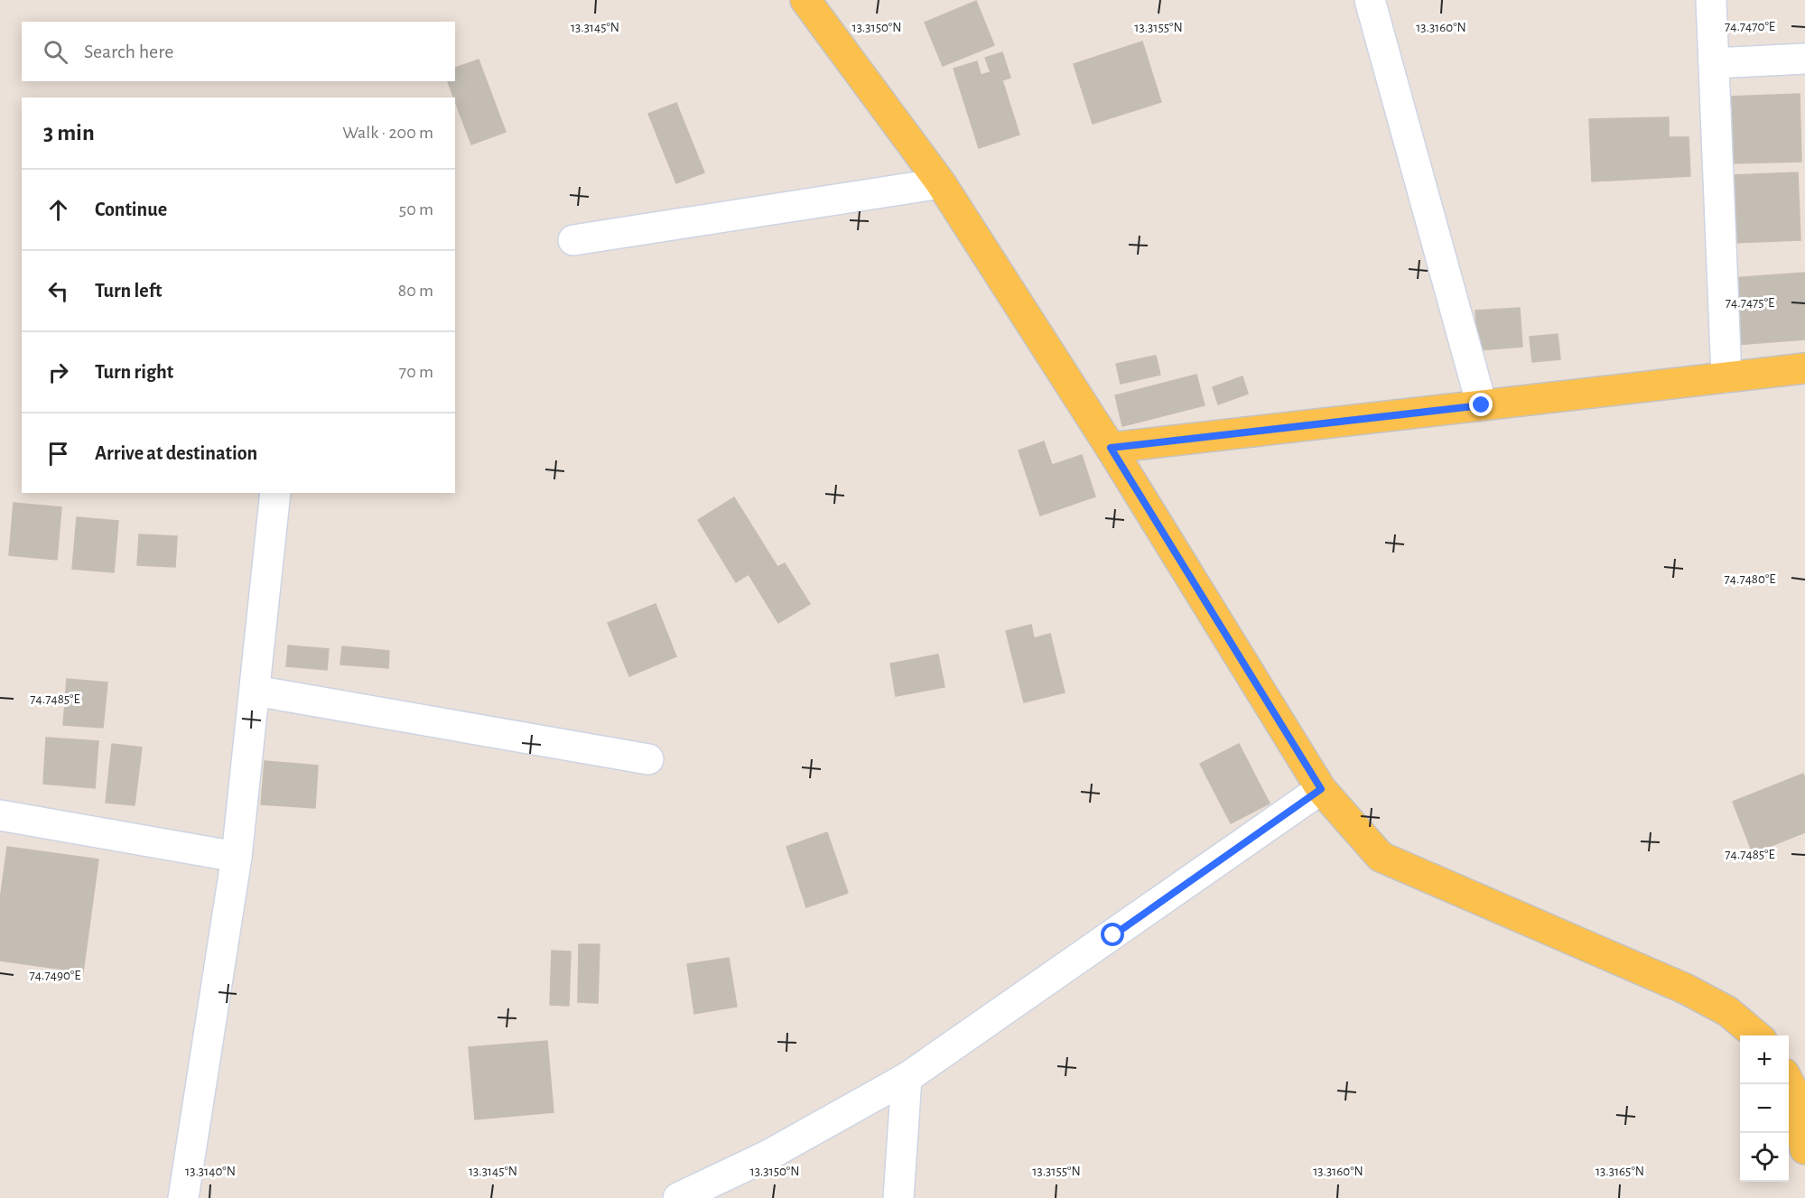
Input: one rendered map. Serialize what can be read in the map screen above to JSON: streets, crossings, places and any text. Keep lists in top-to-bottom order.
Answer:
{
  "page": {
    "search": "Search here",
    "heading": ["3 min", "Walk · 200 m"],
    "list": [
      ["Continue", "50 m"],
      ["Turn left", "80 m"],
      ["Turn right", "70 m"],
      "Arrive at destination"
    ],
    "map_buttons": ["+", "−"]
  },
  "coordinates": [
    "74.7470°E",
    "13.3145°N",
    "13.3150°N",
    "13.3155°N",
    "13.3160°N",
    "74.7475°E",
    "74.7480°E",
    "74.7485°E",
    "74.7490°E",
    "13.3140°N",
    "13.3165°N"
  ]
}
